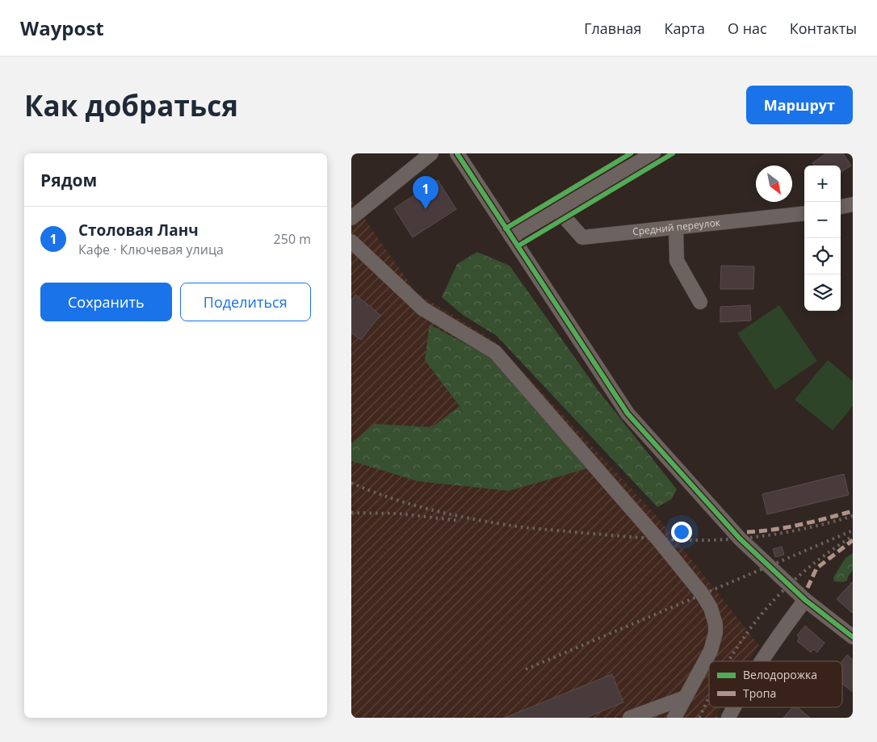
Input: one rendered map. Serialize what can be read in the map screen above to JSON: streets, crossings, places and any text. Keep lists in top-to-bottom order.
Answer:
{
  "streets": {
    "street": ["Средний переулок"]
  },
  "legend": ["Велодорожка", "Тропа"],
  "north": "bottom right",
  "page": {
    "header": "Waypost",
    "nav": [
      "Главная",
      "Карта",
      "О нас",
      "Контакты"
    ],
    "buttons": [
      "Маршрут",
      ["Сохранить", "Поделиться"]
    ],
    "title": "Как добраться",
    "heading": "Рядом",
    "map_buttons": ["+", "−"],
    "pins": "1",
    "list": [
      {
        "mark": "1",
        "name": "Столовая Ланч",
        "note": "Кафе · Ключевая улица",
        "value": "250 m"
      }
    ]
  }
}
